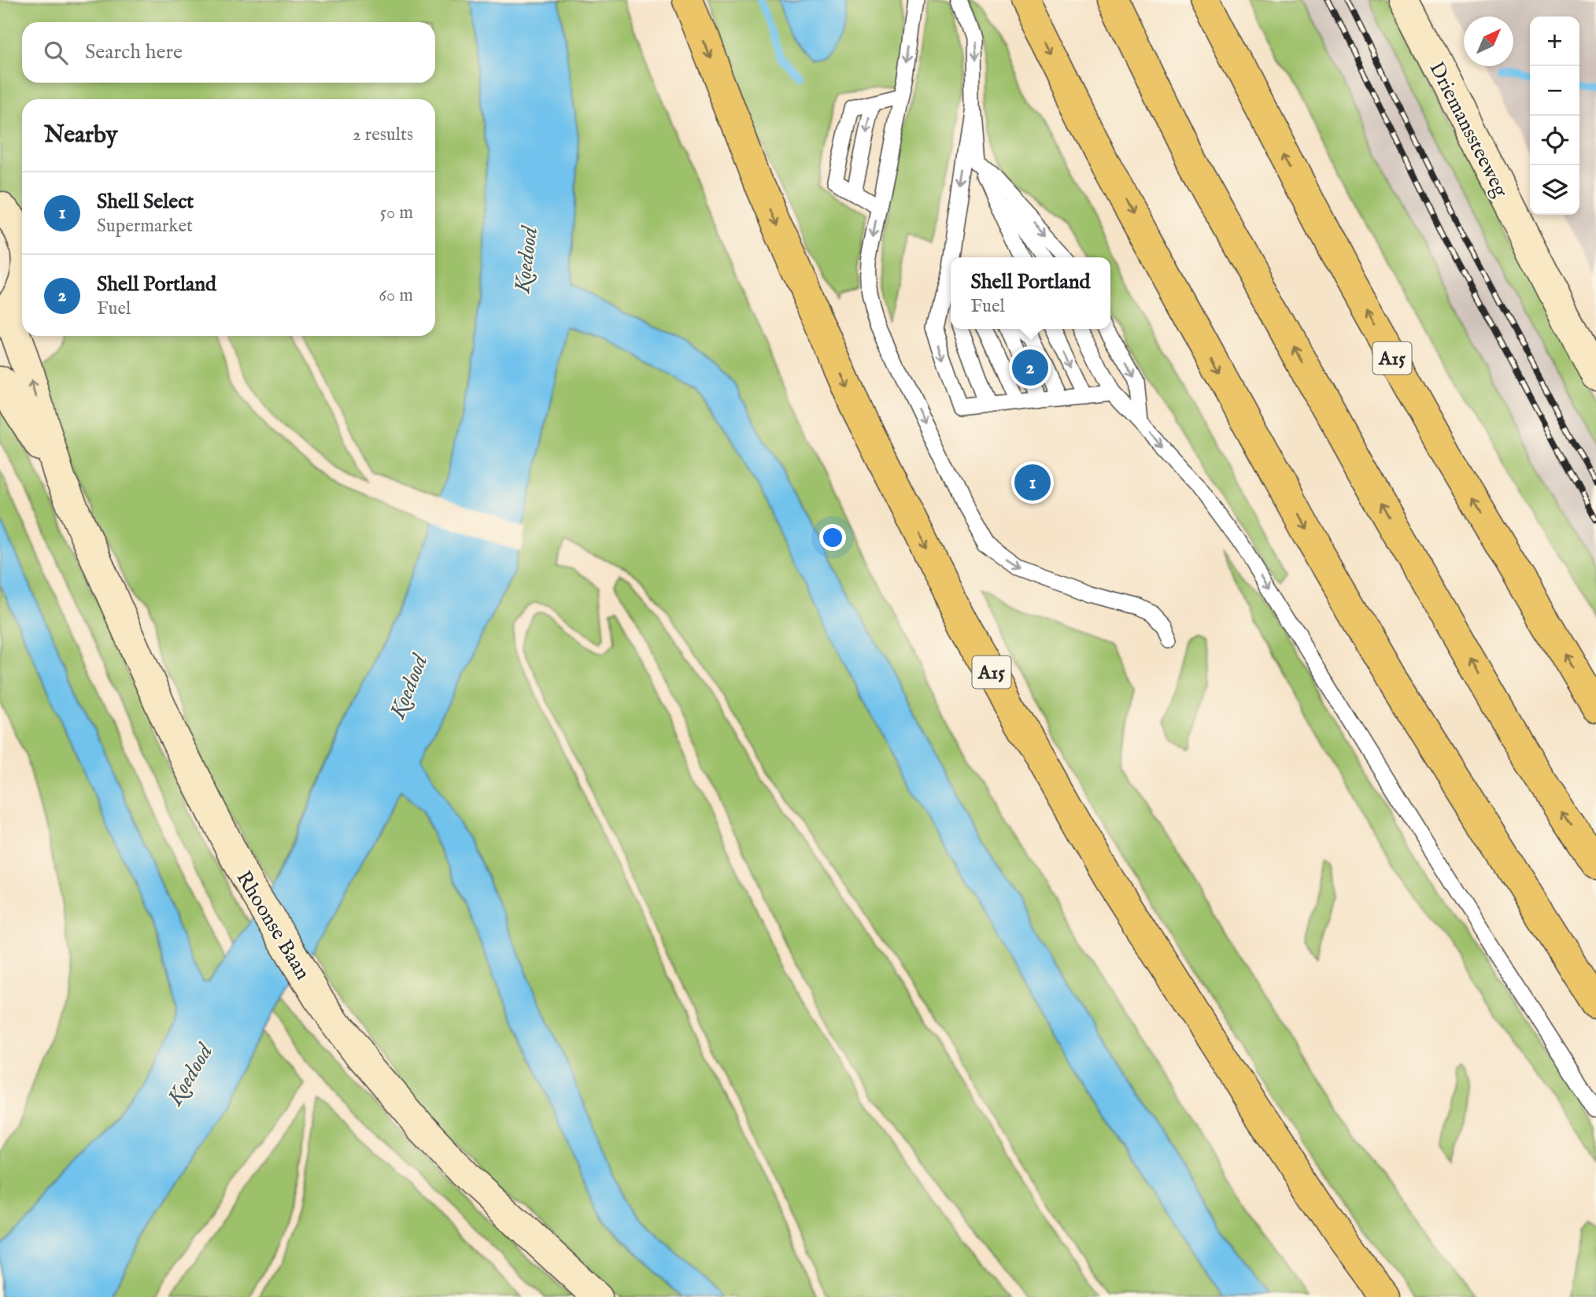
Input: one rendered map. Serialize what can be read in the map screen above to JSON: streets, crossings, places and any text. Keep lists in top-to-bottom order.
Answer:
{
  "streets": {
    "highway": ["A15"],
    "main road": ["Driemanssteeweg", "Rhoonse Baan"]
  },
  "water": ["Koedood"],
  "north": "top right",
  "page": {
    "map_buttons": ["+", "−"],
    "search": "Search here",
    "heading": ["Nearby", "2 results"],
    "list": [
      {
        "mark": "1",
        "name": "Shell Select",
        "note": "Supermarket",
        "value": "50 m"
      },
      {
        "mark": "2",
        "name": "Shell Portland",
        "note": "Fuel",
        "value": "60 m"
      }
    ],
    "popup": ["Shell Portland", "Fuel"],
    "pins": ["2", "1"]
  }
}
